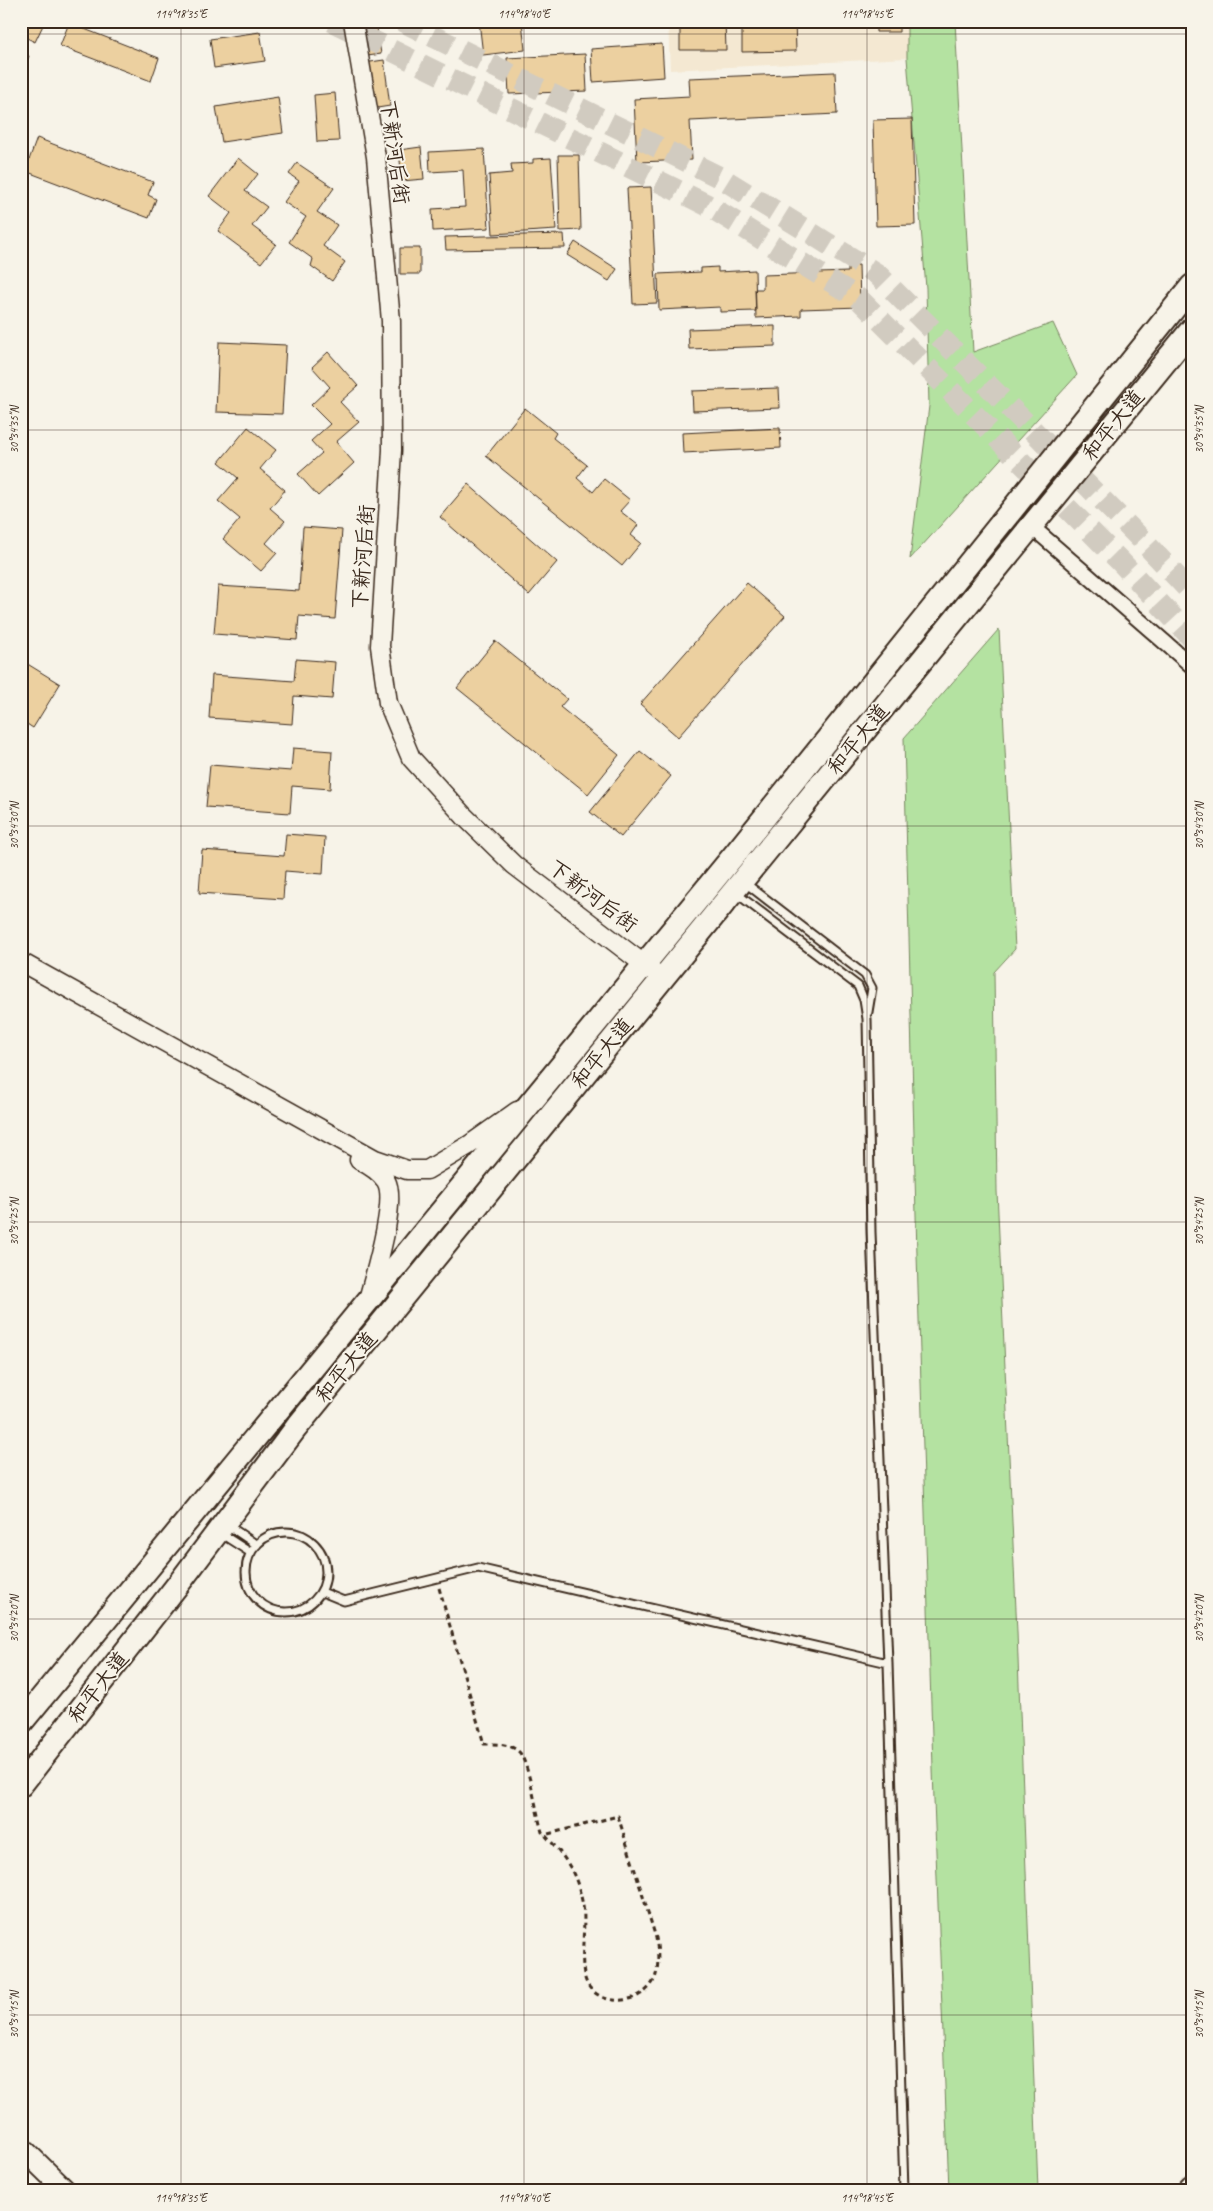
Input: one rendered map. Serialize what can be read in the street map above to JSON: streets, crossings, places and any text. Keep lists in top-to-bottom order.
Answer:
{
  "streets": {
    "main road": ["和平大道"],
    "street": ["下新河后街"]
  },
  "crossings": [
    ["下新河后街", "和平大道"]
  ],
  "coordinates": [
    "114°18'35\"E",
    "114°18'40\"E",
    "114°18'45\"E",
    "30°34'35\"N",
    "30°34'30\"N",
    "30°34'25\"N",
    "30°34'20\"N",
    "30°34'15\"N"
  ]
}
